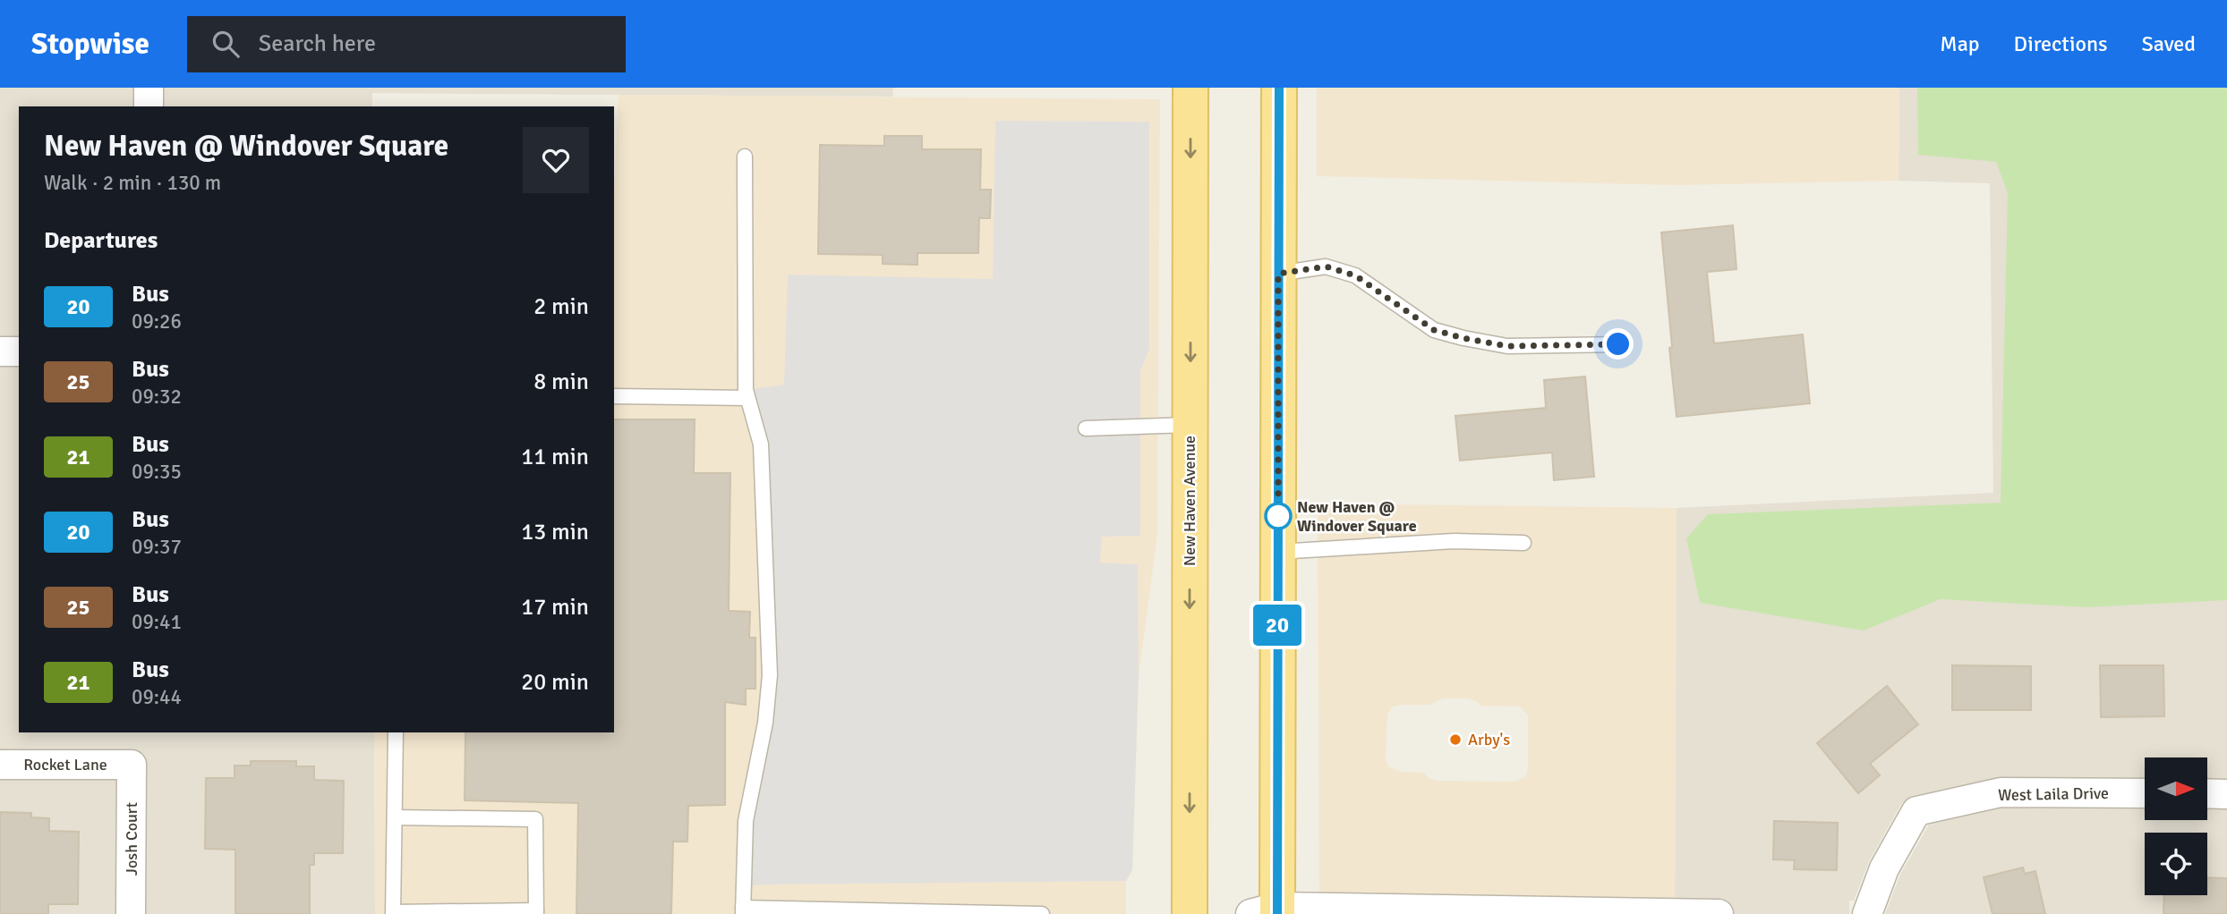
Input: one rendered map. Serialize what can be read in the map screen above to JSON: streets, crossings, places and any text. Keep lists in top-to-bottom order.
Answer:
{
  "streets": {
    "main road": ["New Haven Avenue"],
    "street": ["Rocket Lane", "West Laila Drive", "Josh Court"]
  },
  "crossings": [
    ["Rocket Lane", "Josh Court"]
  ],
  "places": ["New Haven @ Windover Square", "Arby's"],
  "lines": ["bus line 20"],
  "north": "right",
  "page": {
    "header": "Stopwise",
    "search": "Search here",
    "nav": ["Map", "Directions", "Saved"],
    "on_map": "20",
    "heading": [
      ["New Haven @ Windover Square", "Walk · 2 min · 130 m"],
      "Departures"
    ],
    "list": [
      {
        "mark": "20",
        "name": "Bus",
        "note": "09:26",
        "value": "2 min"
      },
      {
        "mark": "25",
        "name": "Bus",
        "note": "09:32",
        "value": "8 min"
      },
      {
        "mark": "21",
        "name": "Bus",
        "note": "09:35",
        "value": "11 min"
      },
      {
        "mark": "20",
        "name": "Bus",
        "note": "09:37",
        "value": "13 min"
      },
      {
        "mark": "25",
        "name": "Bus",
        "note": "09:41",
        "value": "17 min"
      },
      {
        "mark": "21",
        "name": "Bus",
        "note": "09:44",
        "value": "20 min"
      }
    ]
  }
}
